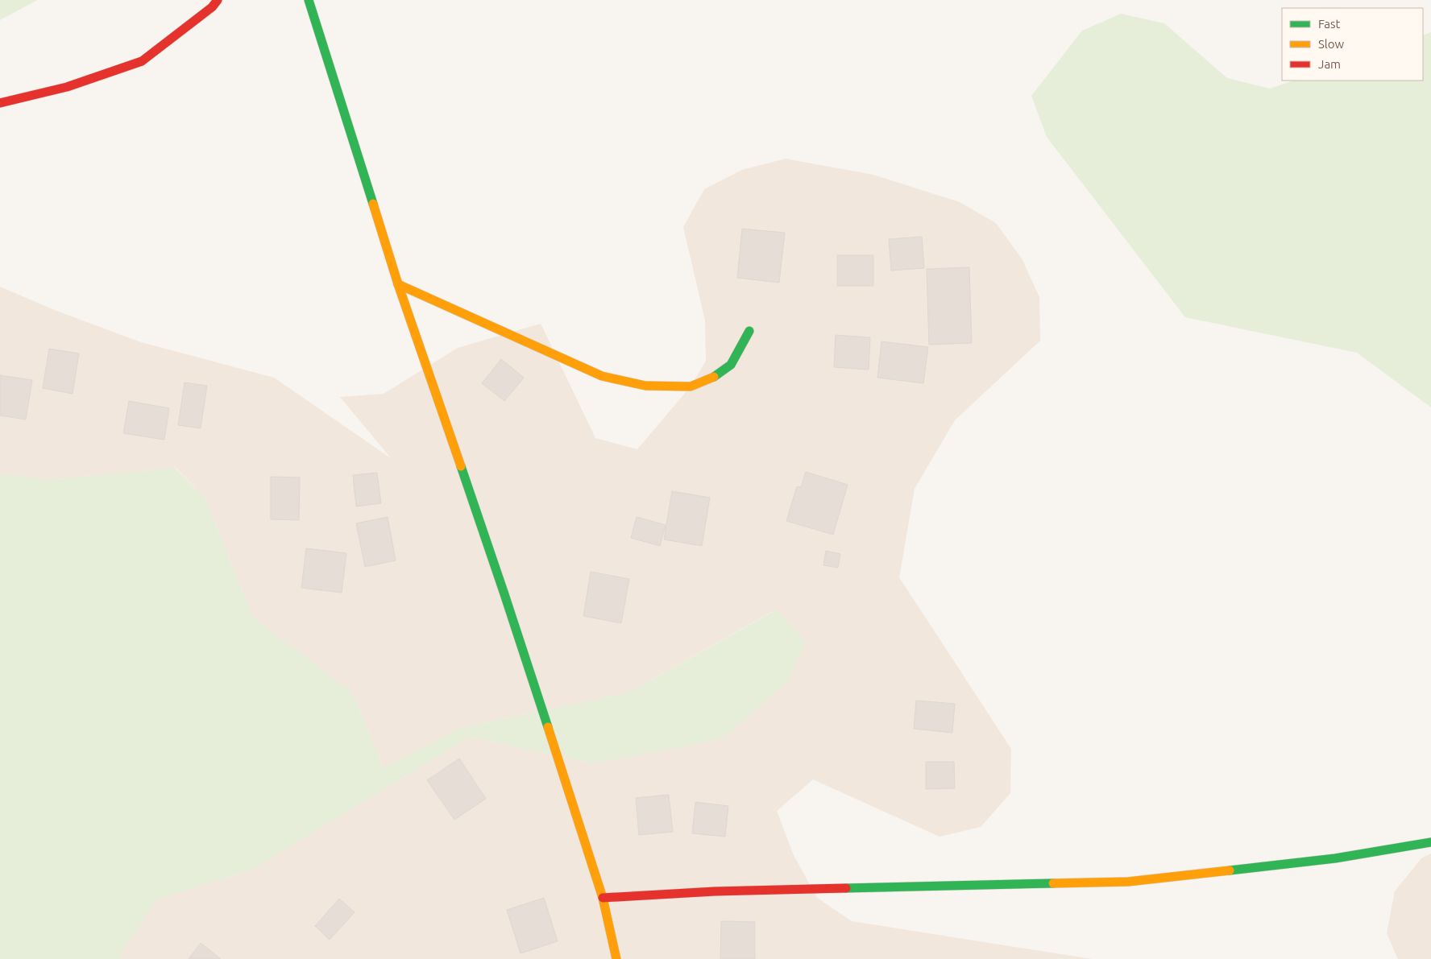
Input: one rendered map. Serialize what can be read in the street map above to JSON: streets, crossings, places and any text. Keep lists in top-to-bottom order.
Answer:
{
  "legend": ["Fast", "Slow", "Jam"]
}
